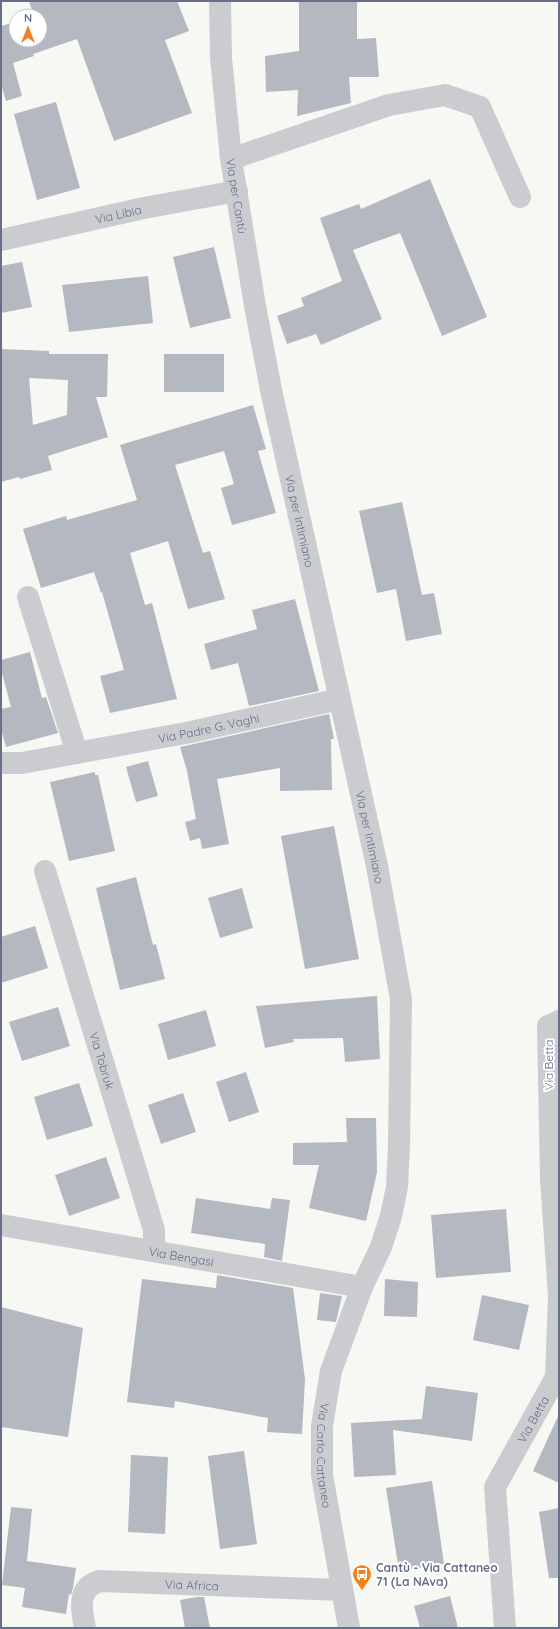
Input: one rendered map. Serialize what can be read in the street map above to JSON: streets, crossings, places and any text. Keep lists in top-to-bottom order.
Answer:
{
  "streets": {
    "street": [
      "Via per Cantù",
      "Via Libia",
      "Via per Intimiano",
      "Via Padre G. Vaghi",
      "Via Tobruk",
      "Via Betta",
      "Via Bengasi",
      "Via Carlo Cattaneo",
      "Via Africa"
    ]
  },
  "crossings": [
    ["Via per Cantù", "Via Libia"],
    ["Via per Cantù", "Via per Intimiano"],
    ["Via per Intimiano", "Via Padre G. Vaghi"],
    ["Via per Intimiano", "Via Bengasi"],
    ["Via per Intimiano", "Via Carlo Cattaneo"],
    ["Via Tobruk", "Via Bengasi"],
    ["Via Bengasi", "Via Carlo Cattaneo"],
    ["Via Carlo Cattaneo", "Via Africa"]
  ],
  "places": {
    "bus stop": ["Cantù - Via Cattaneo 71 (La NAva)"]
  },
  "north": "top"
}
